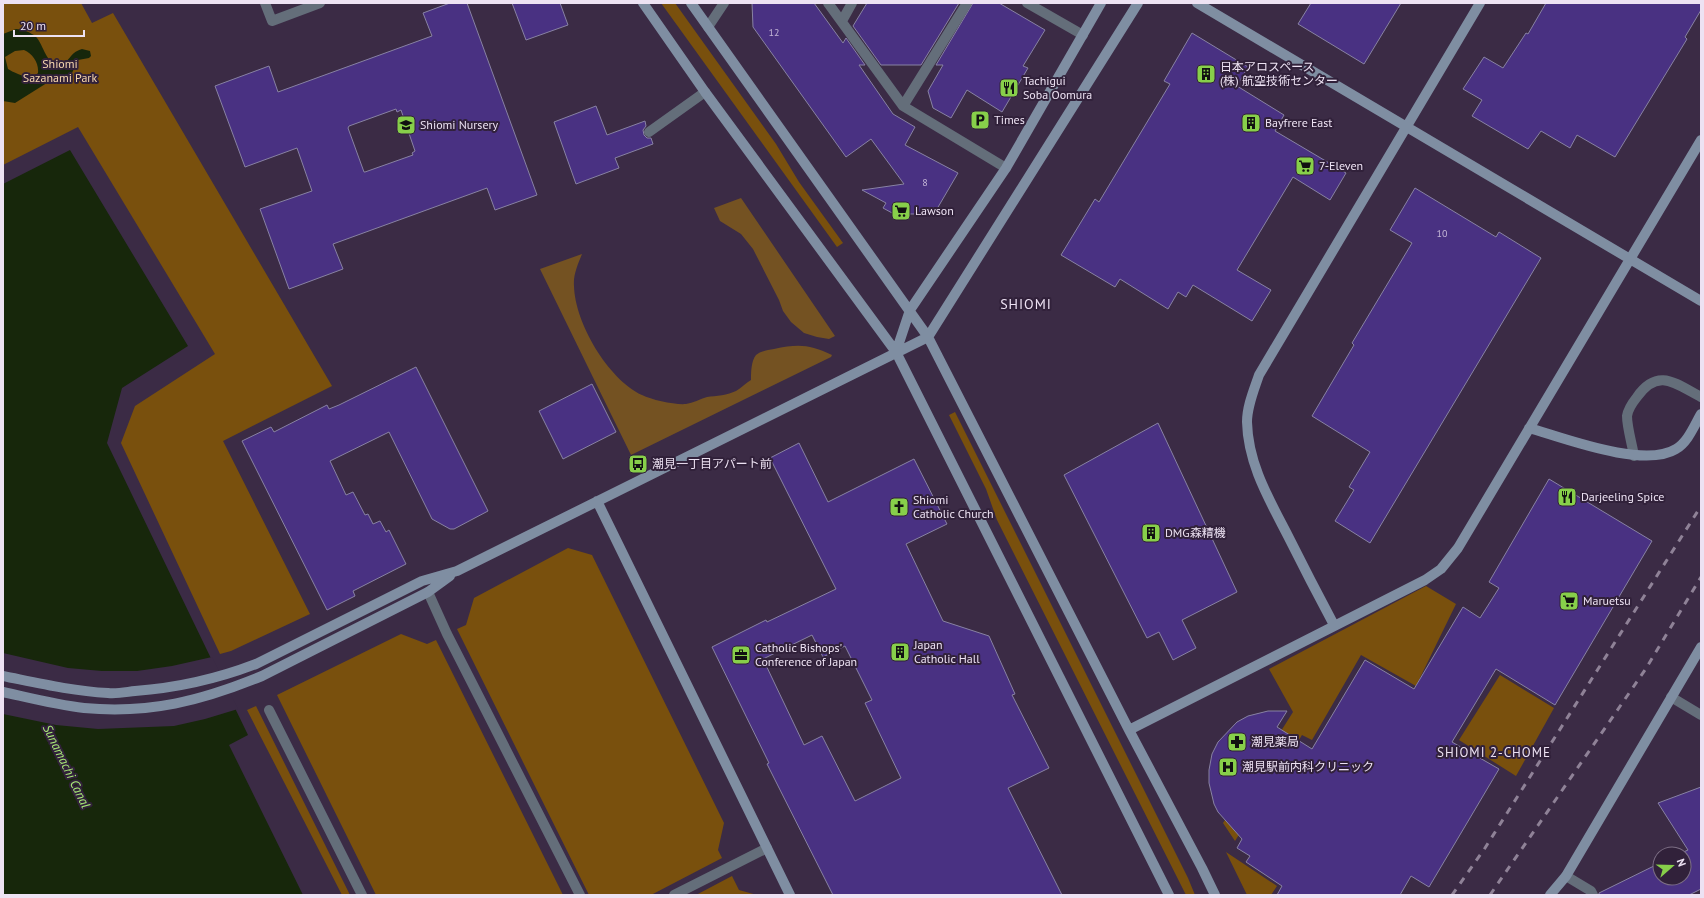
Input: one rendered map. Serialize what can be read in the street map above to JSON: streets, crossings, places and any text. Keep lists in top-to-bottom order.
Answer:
{
  "districts": ["SHIOMI", "SHIOMI 2-CHOME"],
  "water": ["Sunamachi Canal"],
  "parks": ["Shiomi Sazanami Park"],
  "places": {
    "building": [
      "日本アロスペース (株) 航空技術センター",
      "Bayfrere East",
      "DMG森精機",
      "Japan Catholic Hall"
    ],
    "restaurant": ["Tachigui Soba Oomura", "Darjeeling Spice"],
    "parking": ["Times"],
    "school or university": ["Shiomi Nursery"],
    "supermarket": ["7-Eleven", "Lawson", "Maruetsu"],
    "bus stop": ["潮見一丁目アパート前"],
    "church": ["Shiomi Catholic Church"],
    "office": ["Catholic Bishops' Conference of Japan"],
    "pharmacy": ["潮見薬局"],
    "hospital": ["潮見駅前内科クリニック"]
  },
  "house_numbers": ["12", "8", "10"],
  "scale_bar": "20 m",
  "north": "right"
}
